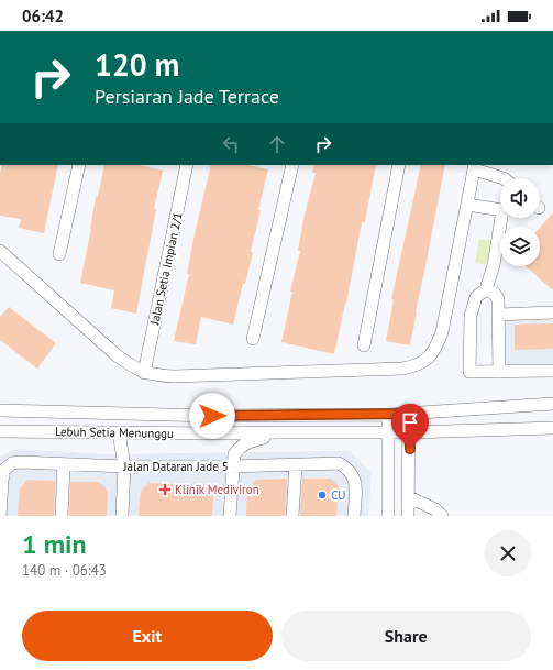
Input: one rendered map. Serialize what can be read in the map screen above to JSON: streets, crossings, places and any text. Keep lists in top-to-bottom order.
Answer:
{
  "streets": {
    "street": ["Jalan Setia Impian 2/1", "Lebuh Setia Menunggu", "Jalan Dataran Jade 5"]
  },
  "places": {
    "health": ["Klinik Mediviron"],
    "other": ["CU"]
  },
  "page": {
    "status": "06:42",
    "turn": ["120 m", "Persiaran Jade Terrace"],
    "heading": ["1 min", "140 m · 06:43"],
    "buttons": ["Exit", "Share"]
  }
}
